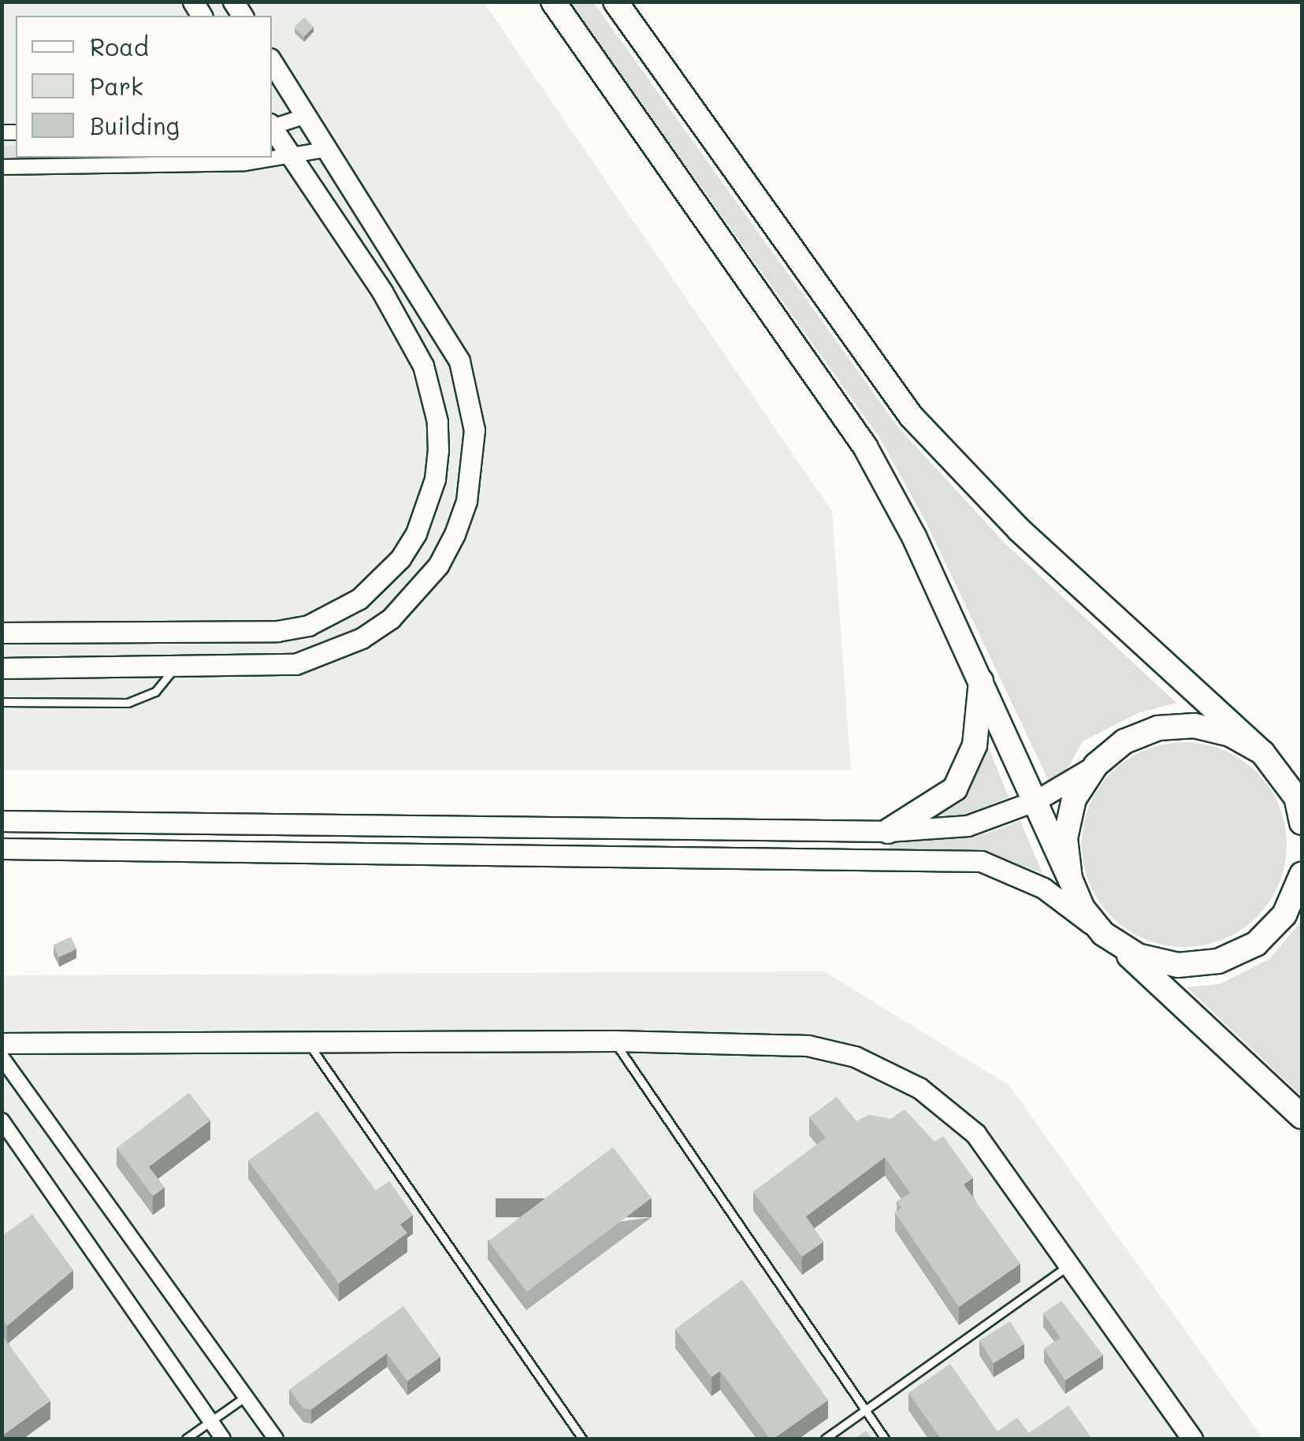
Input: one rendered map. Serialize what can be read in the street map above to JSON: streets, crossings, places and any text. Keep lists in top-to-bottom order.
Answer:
{
  "legend": ["Road", "Park", "Building"]
}
